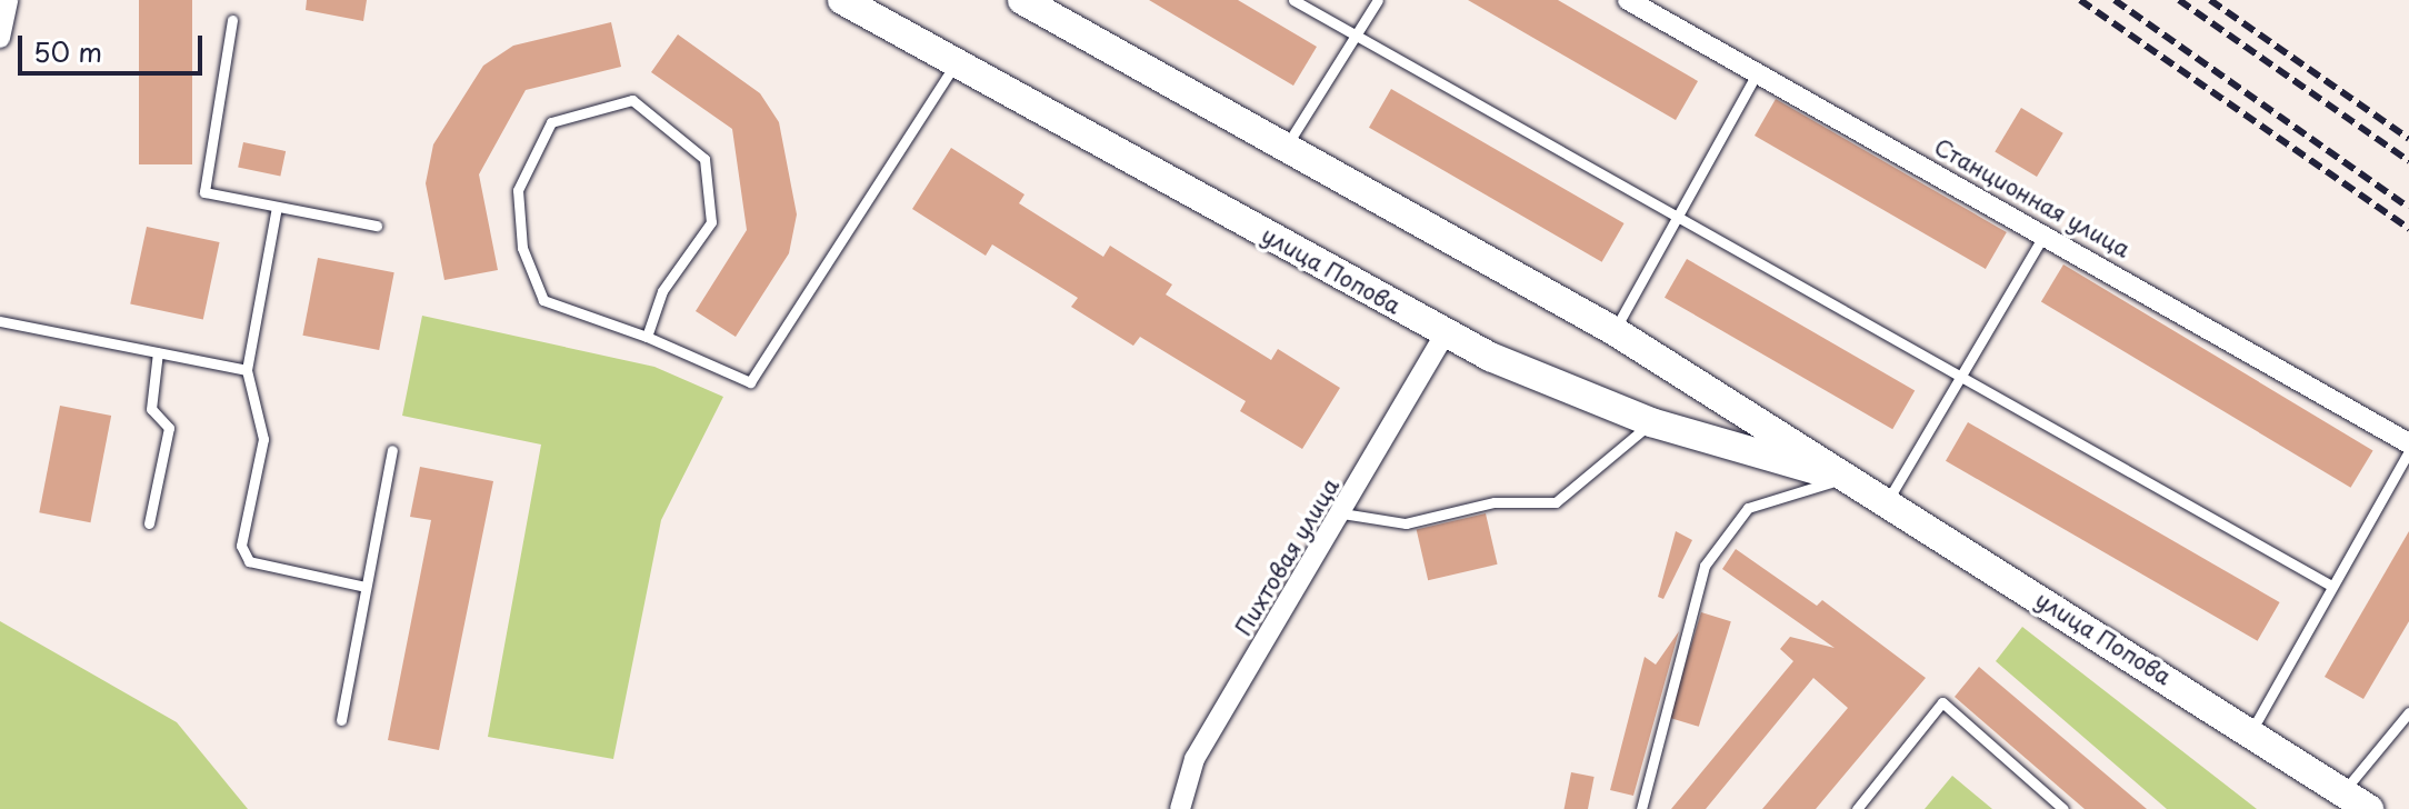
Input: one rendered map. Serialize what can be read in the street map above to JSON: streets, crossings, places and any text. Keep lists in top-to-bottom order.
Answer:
{
  "streets": {
    "street": ["Станционная улица", "улица Попова", "Пихтовая улица"]
  },
  "crossings": [
    ["улица Попова", "Пихтовая улица"]
  ],
  "scale_bar": "50 m"
}
